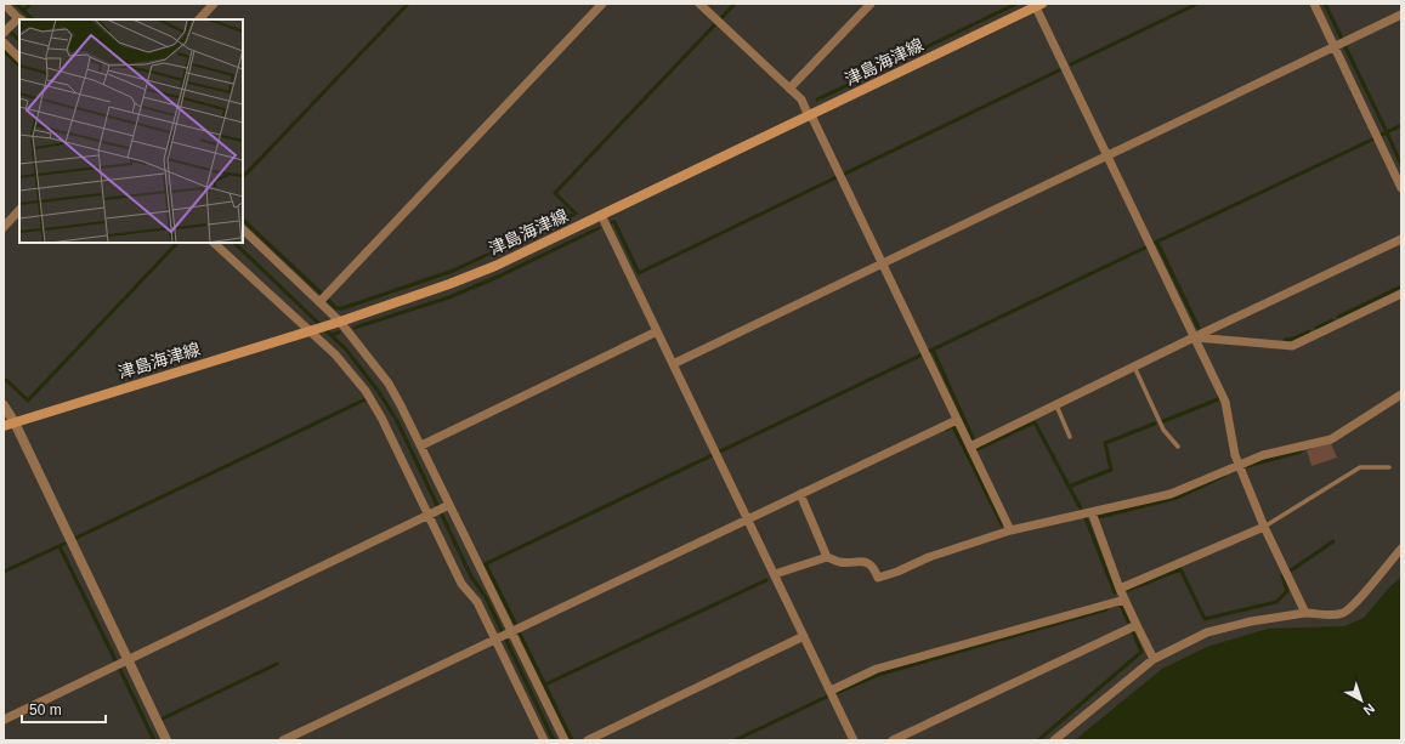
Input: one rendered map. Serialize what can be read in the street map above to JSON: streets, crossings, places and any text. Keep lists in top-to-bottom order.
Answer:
{
  "streets": {
    "main road": ["津島海津線"]
  },
  "scale_bar": "50 m",
  "north": "bottom right"
}
